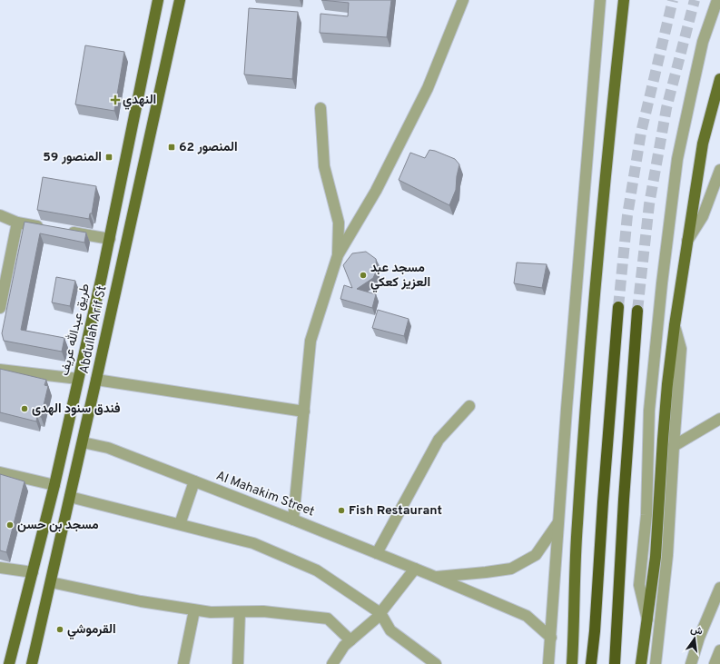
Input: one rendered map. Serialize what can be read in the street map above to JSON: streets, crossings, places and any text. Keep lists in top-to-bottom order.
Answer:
{
  "streets": {
    "main road": ["طريق عبدالله عريف", "Abdullah Arif St"],
    "street": ["Al Mahakim Street"]
  },
  "crossings": [
    ["Abdullah Arif St", "Al Mahakim Street"]
  ],
  "places": {
    "health": ["النهدي"],
    "transit": ["المنصور 62", "المنصور 59"],
    "other": [
      "مسجد عبد العزيز كعكي",
      "فندق سنود الهدى",
      "Fish Restaurant",
      "مسجد بن حسن",
      "القرموشي"
    ]
  },
  "north": "top"
}
